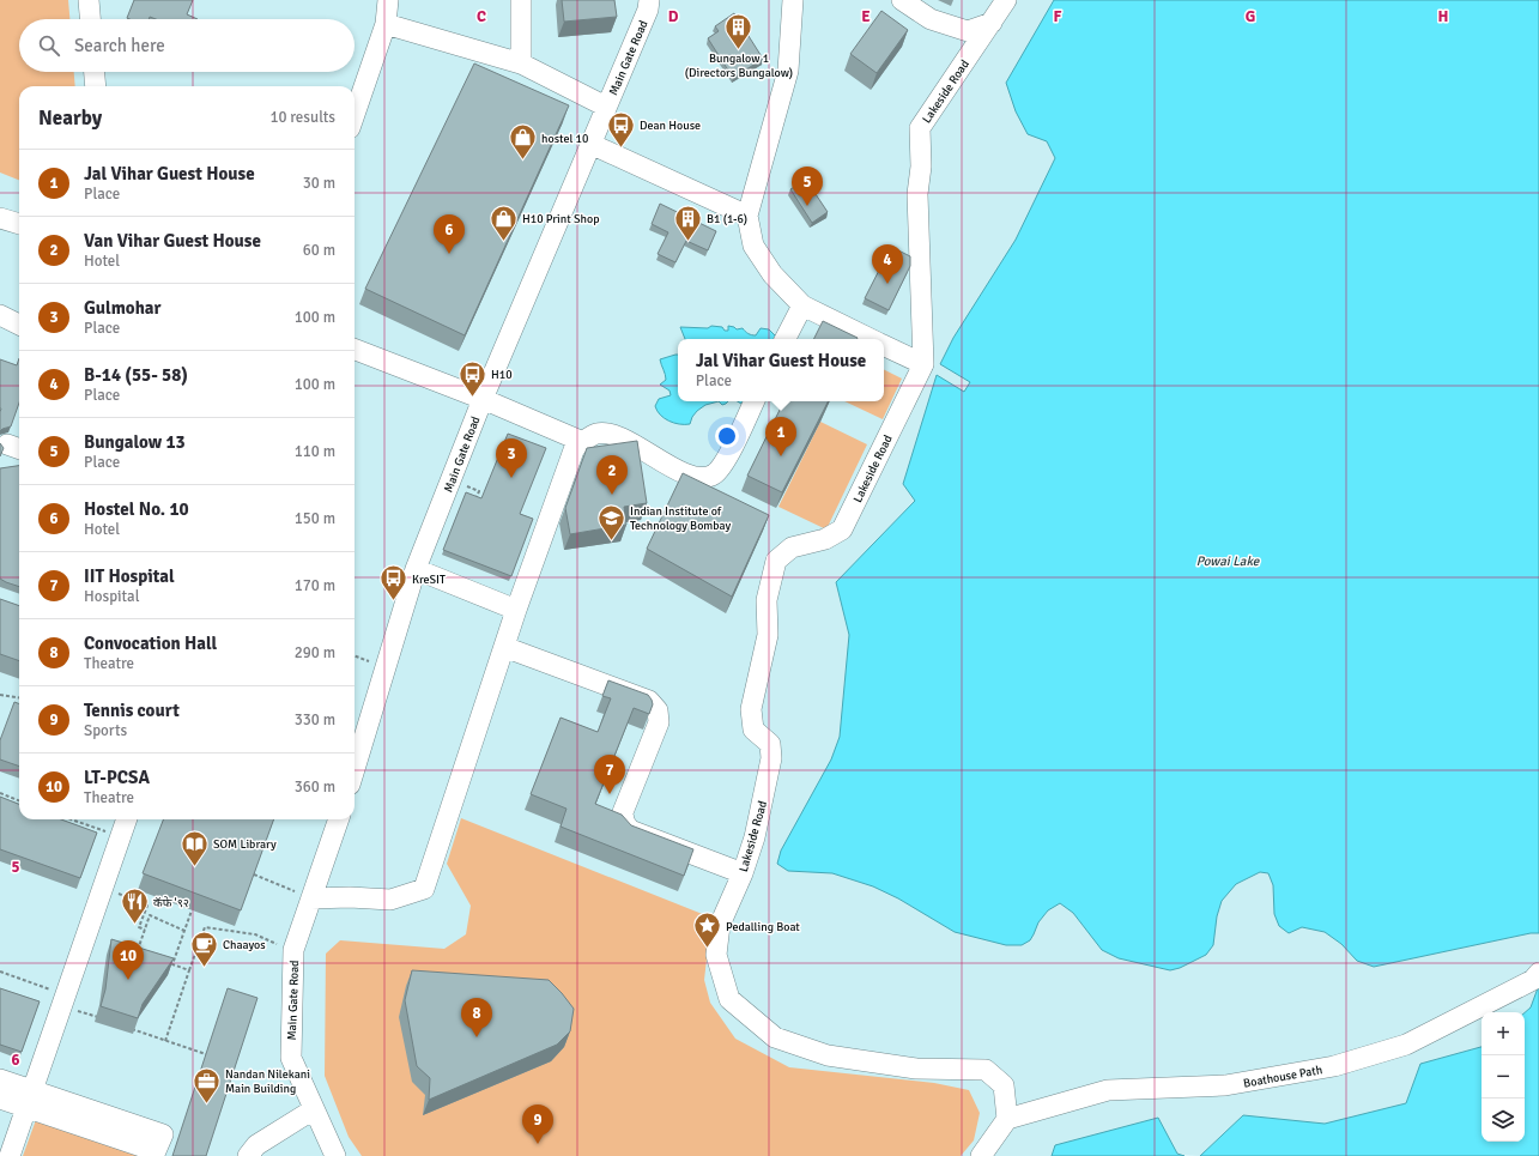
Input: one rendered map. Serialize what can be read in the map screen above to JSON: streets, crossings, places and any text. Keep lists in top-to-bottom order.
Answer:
{
  "streets": {
    "street": ["Main Gate Road", "Lakeside Road", "Boathouse Path"]
  },
  "crossings": [
    ["Lakeside Road", "Boathouse Path"]
  ],
  "water": ["Powai Lake"],
  "places": {
    "building": ["Bungalow 1 (Directors Bungalow)", "B1 (1-6)"],
    "bus stop": ["Dean House", "H10", "KreSIT"],
    "shop": ["hostel 10", "H10 Print Shop"],
    "school or university": ["Indian Institute of Technology Bombay"],
    "library": ["SOM Library"],
    "restaurant": ["कॅफे '९२"],
    "place": ["Pedalling Boat"],
    "cafe": ["Chaayos"],
    "office": ["Nandan Nilekani Main Building"]
  },
  "page": {
    "search": "Search here",
    "heading": ["Nearby", "10 results"],
    "list": [
      {
        "mark": "1",
        "name": "Jal Vihar Guest House",
        "note": "Place",
        "value": "30 m"
      },
      {
        "mark": "2",
        "name": "Van Vihar Guest House",
        "note": "Hotel",
        "value": "60 m"
      },
      {
        "mark": "3",
        "name": "Gulmohar",
        "note": "Place",
        "value": "100 m"
      },
      {
        "mark": "4",
        "name": "B-14 (55- 58)",
        "note": "Place",
        "value": "100 m"
      },
      {
        "mark": "5",
        "name": "Bungalow 13",
        "note": "Place",
        "value": "110 m"
      },
      {
        "mark": "6",
        "name": "Hostel No. 10",
        "note": "Hotel",
        "value": "150 m"
      },
      {
        "mark": "7",
        "name": "IIT Hospital",
        "note": "Hospital",
        "value": "170 m"
      },
      {
        "mark": "8",
        "name": "Convocation Hall",
        "note": "Theatre",
        "value": "290 m"
      },
      {
        "mark": "9",
        "name": "Tennis court",
        "note": "Sports",
        "value": "330 m"
      },
      {
        "mark": "10",
        "name": "LT-PCSA",
        "note": "Theatre",
        "value": "360 m"
      }
    ],
    "pins": [
      "5",
      "6",
      "4",
      "1",
      "3",
      "2",
      "7",
      "10",
      "8",
      "9"
    ],
    "popup": ["Jal Vihar Guest House", "Place"],
    "map_buttons": ["+", "−"]
  },
  "grid": {
    "columns": [
      "C",
      "D",
      "E",
      "F",
      "G",
      "H"
    ],
    "rows": ["5", "6"]
  }
}
